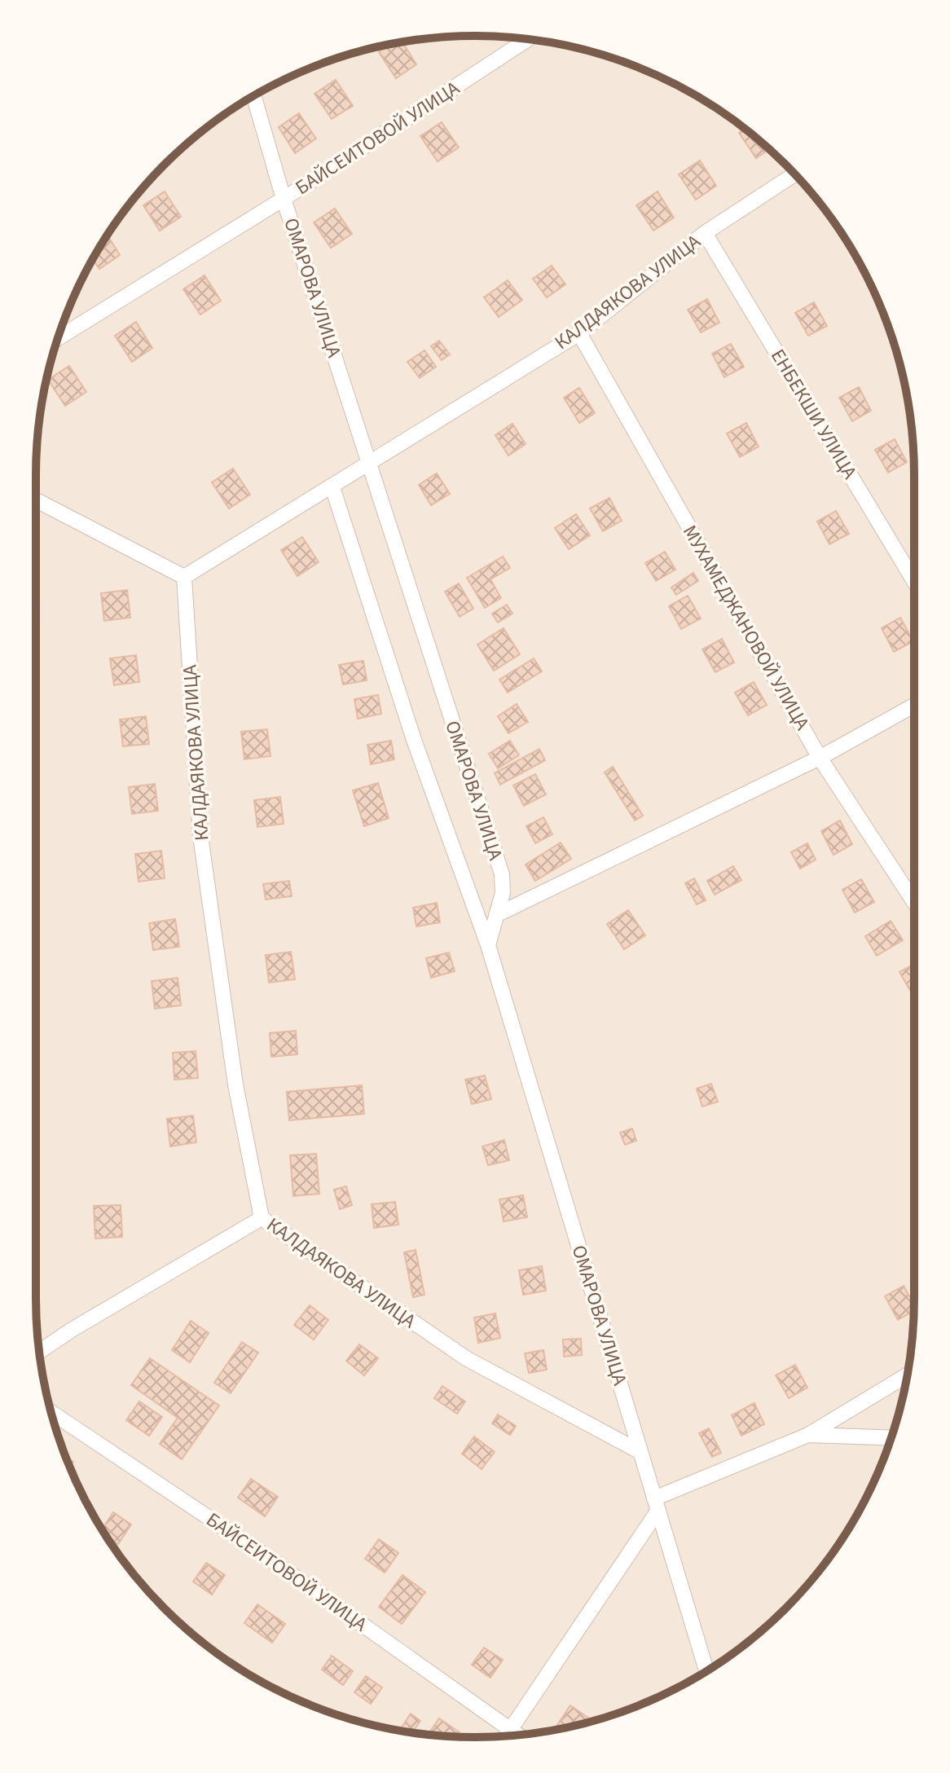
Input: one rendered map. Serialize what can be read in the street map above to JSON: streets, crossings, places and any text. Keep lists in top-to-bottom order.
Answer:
{
  "streets": {
    "street": [
      "БАЙСЕИТОВОЙ УЛИЦА",
      "ОМАРОВА УЛИЦА",
      "КАЛДАЯКОВА УЛИЦА",
      "ЕНБЕКШИ УЛИЦА",
      "МУХАМЕДЖАНОВОЙ УЛИЦА"
    ]
  },
  "crossings": [
    ["БАЙСЕИТОВОЙ УЛИЦА", "ОМАРОВА УЛИЦА"],
    ["ОМАРОВА УЛИЦА", "КАЛДАЯКОВА УЛИЦА"],
    ["КАЛДАЯКОВА УЛИЦА", "ЕНБЕКШИ УЛИЦА"],
    ["КАЛДАЯКОВА УЛИЦА", "МУХАМЕДЖАНОВОЙ УЛИЦА"]
  ]
}
